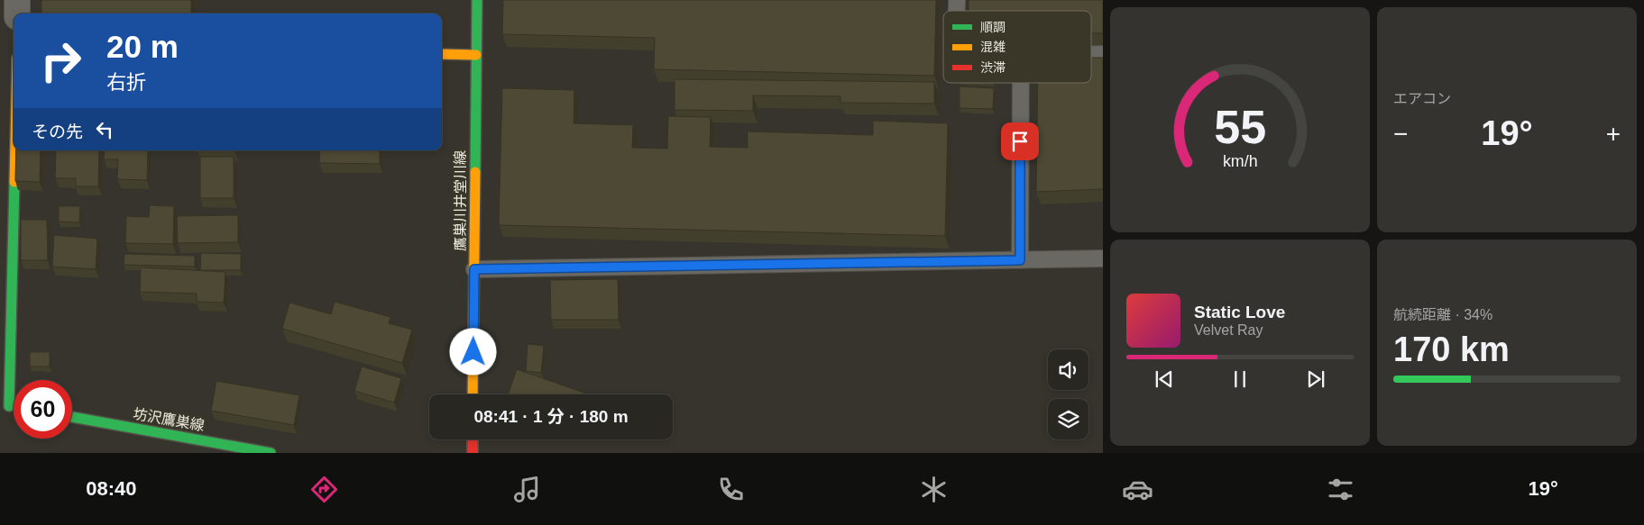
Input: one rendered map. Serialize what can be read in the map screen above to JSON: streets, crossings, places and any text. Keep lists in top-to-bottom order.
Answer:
{
  "streets": {
    "main road": ["鷹巣川井堂川線", "坊沢鷹巣線"]
  },
  "legend": ["順調", "混雑", "渋滞"],
  "page": {
    "tile": [
      "エアコン",
      ["航続距離 · 34%", "170 km"]
    ],
    "turn": ["20 m", "右折"],
    "then": "その先",
    "heat": ["−", "19°", "+"],
    "song": ["Static Love", "Velvet Ray"],
    "limit": "60",
    "trip": "08:41 · 1 分 · 180 m",
    "tabs": ["08:40", "19°"],
    "gauge": ["55", "km/h"]
  }
}
